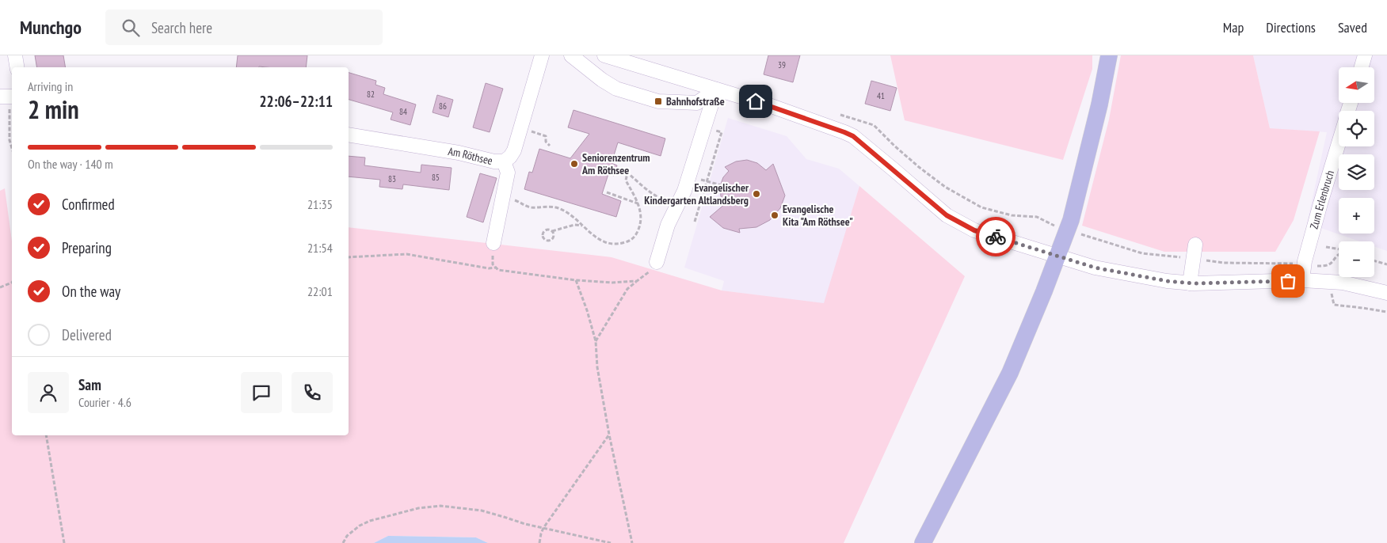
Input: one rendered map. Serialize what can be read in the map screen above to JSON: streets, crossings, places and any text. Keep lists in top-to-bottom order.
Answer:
{
  "streets": {
    "street": ["Am Röthsee", "Zum Erlenbruch"]
  },
  "places": {
    "transit": ["Bahnhofstraße"],
    "other": ["Seniorenzentrum Am Röthsee", "Evangelischer Kindergarten Altlandsberg", "Evangelische Kita \"Am Röthsee\""]
  },
  "house_numbers": [
    "39",
    "82",
    "41",
    "86",
    "84",
    "85",
    "83"
  ],
  "north": "left",
  "page": {
    "header": "Munchgo",
    "search": "Search here",
    "nav": ["Map", "Directions", "Saved"],
    "map_buttons": ["+", "−"],
    "heading": ["2 min", "Arriving in", "22:06–22:11"],
    "panel": ["Sam", "Courier · 4.6"],
    "bar": "On the way · 140 m",
    "list": [
      ["Confirmed", "21:35"],
      ["Preparing", "21:54"],
      ["On the way", "22:01"],
      "Delivered"
    ]
  }
}
